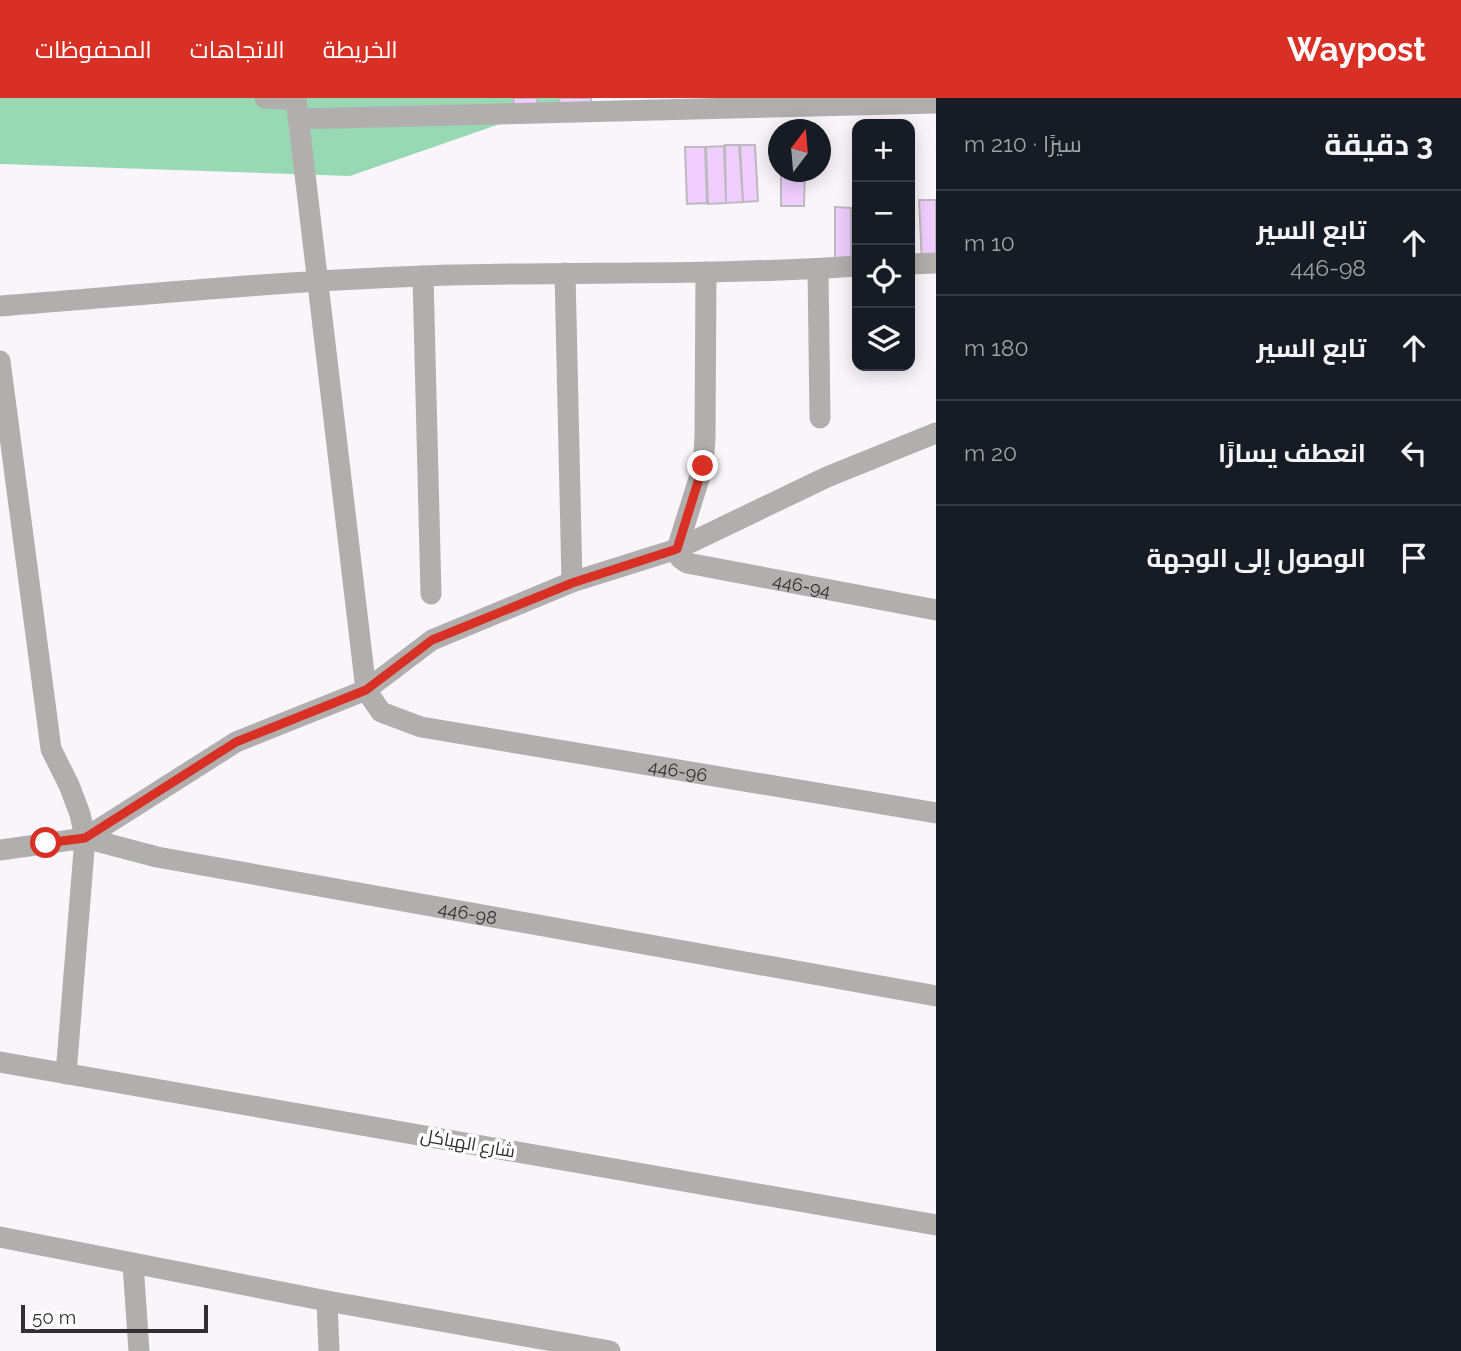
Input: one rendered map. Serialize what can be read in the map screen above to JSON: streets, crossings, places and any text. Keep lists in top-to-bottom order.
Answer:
{
  "streets": {
    "street": [
      "446-94",
      "446-96",
      "446-98",
      "شارع الهياكل"
    ]
  },
  "scale_bar": "50 m",
  "north": "top",
  "page": {
    "header": "Waypost",
    "nav": ["الخريطة", "الاتجاهات", "المحفوظات"],
    "heading": ["3 دقيقة", "سيرًا · 210 m"],
    "map_buttons": ["+", "−"],
    "list": [
      ["تابع السير", "446-98", "10 m"],
      ["تابع السير", "180 m"],
      ["انعطف يسارًا", "20 m"],
      "الوصول إلى الوجهة"
    ],
    "scale": "50 m"
  }
}
